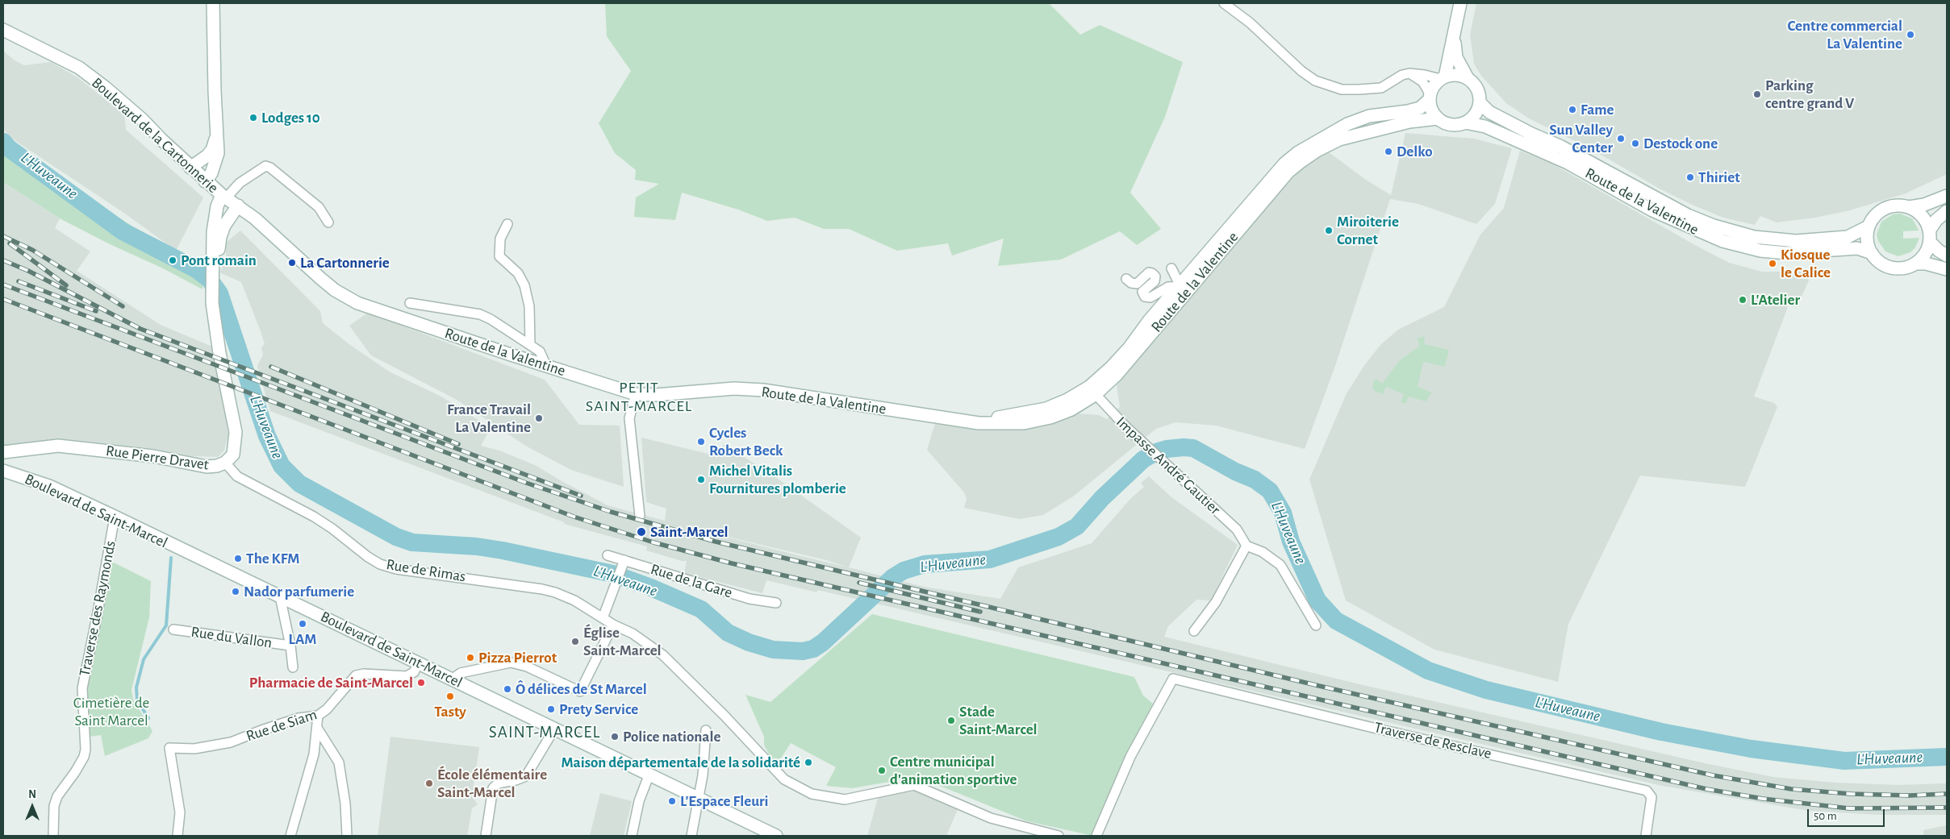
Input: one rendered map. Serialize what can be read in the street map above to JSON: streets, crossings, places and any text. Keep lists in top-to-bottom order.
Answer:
{
  "streets": {
    "main road": [
      "Boulevard de la Cartonnerie",
      "Route de la Valentine",
      "Rue Pierre Dravet",
      "Boulevard de Saint-Marcel"
    ],
    "street": [
      "Impasse André Gautier",
      "Rue de Rimas",
      "Rue de la Gare",
      "Traverse des Raymonds",
      "Rue du Vallon",
      "Rue de Siam",
      "Traverse de Resclave"
    ]
  },
  "crossings": [
    ["Boulevard de la Cartonnerie", "Route de la Valentine"],
    ["Boulevard de la Cartonnerie", "Rue Pierre Dravet"],
    ["Route de la Valentine", "Rue Pierre Dravet"],
    ["Route de la Valentine", "Impasse André Gautier"],
    ["Rue Pierre Dravet", "Rue de Rimas"],
    ["Boulevard de Saint-Marcel", "Traverse des Raymonds"],
    ["Boulevard de Saint-Marcel", "Rue de Siam"]
  ],
  "districts": ["PETIT SAINT-MARCEL", "SAINT-MARCEL"],
  "water": ["L'Huveaune"],
  "parks": ["Cimetière de Saint Marcel"],
  "places": [
    "Centre commercial La Valentine",
    "Parking centre grand V",
    "Fame",
    "Lodges 10",
    "Sun Valley Center",
    "Destock one",
    "Delko",
    "Thiriet",
    "Miroiterie Cornet",
    "Pont romain",
    "La Cartonnerie",
    "Kiosque le Calice",
    "L'Atelier",
    "France Travail La Valentine",
    "Cycles Robert Beck",
    "Michel Vitalis Fournitures plomberie",
    "Saint-Marcel",
    "The KFM",
    "Nador parfumerie",
    "LAM",
    "Église Saint-Marcel",
    "Pizza Pierrot",
    "Pharmacie de Saint-Marcel",
    "Ô délices de St Marcel",
    "Tasty",
    "Prety Service",
    "Stade Saint-Marcel",
    "Police nationale",
    "Maison départementale de la solidarité",
    "Centre municipal d'animation sportive",
    "École élémentaire Saint-Marcel",
    "L'Espace Fleuri"
  ],
  "scale_bar": "50 m",
  "north": "top"
}
